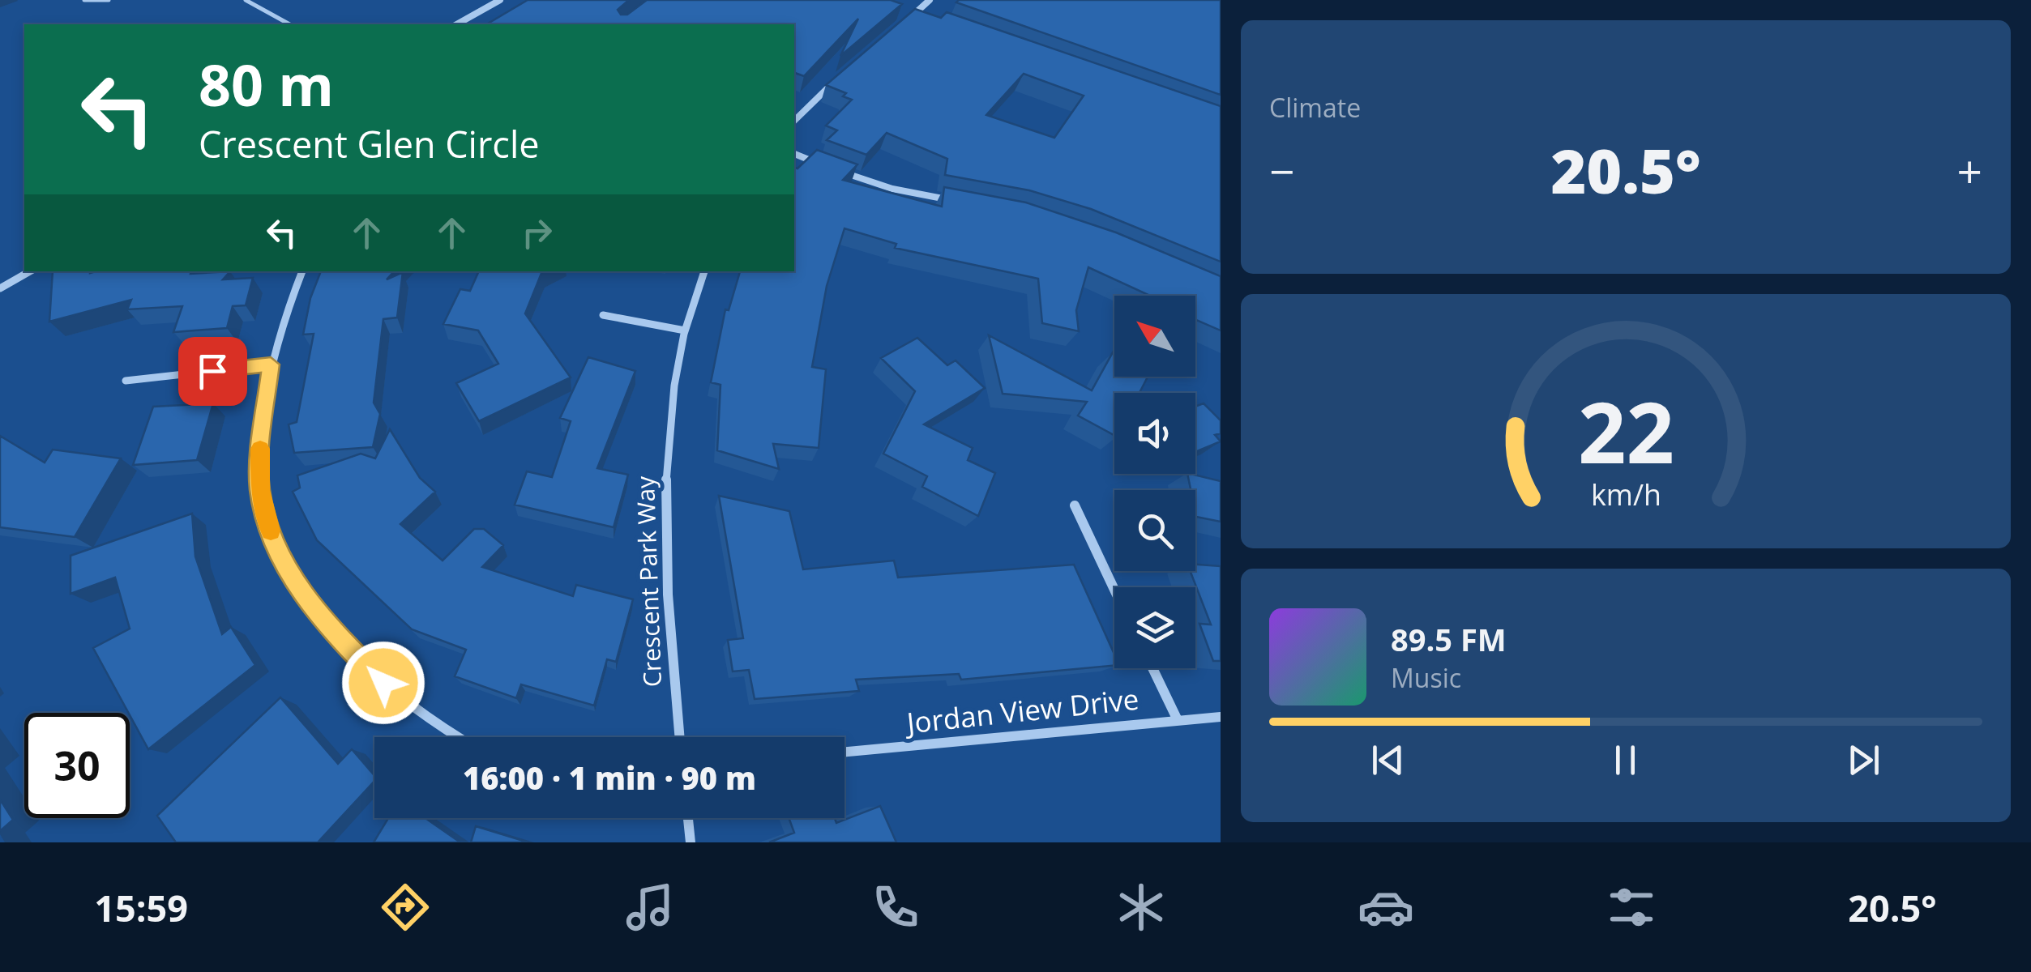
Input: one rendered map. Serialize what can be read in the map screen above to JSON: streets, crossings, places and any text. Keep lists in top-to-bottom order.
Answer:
{
  "streets": {
    "street": ["Crescent Park Way", "Jordan View Drive"]
  },
  "north": "top left",
  "page": {
    "tile": "Climate",
    "turn": ["80 m", "Crescent Glen Circle"],
    "heat": ["−", "20.5°", "+"],
    "song": ["89.5 FM", "Music"],
    "limit": "30",
    "trip": "16:00 · 1 min · 90 m",
    "tabs": ["15:59", "20.5°"],
    "gauge": ["22", "km/h"]
  }
}
